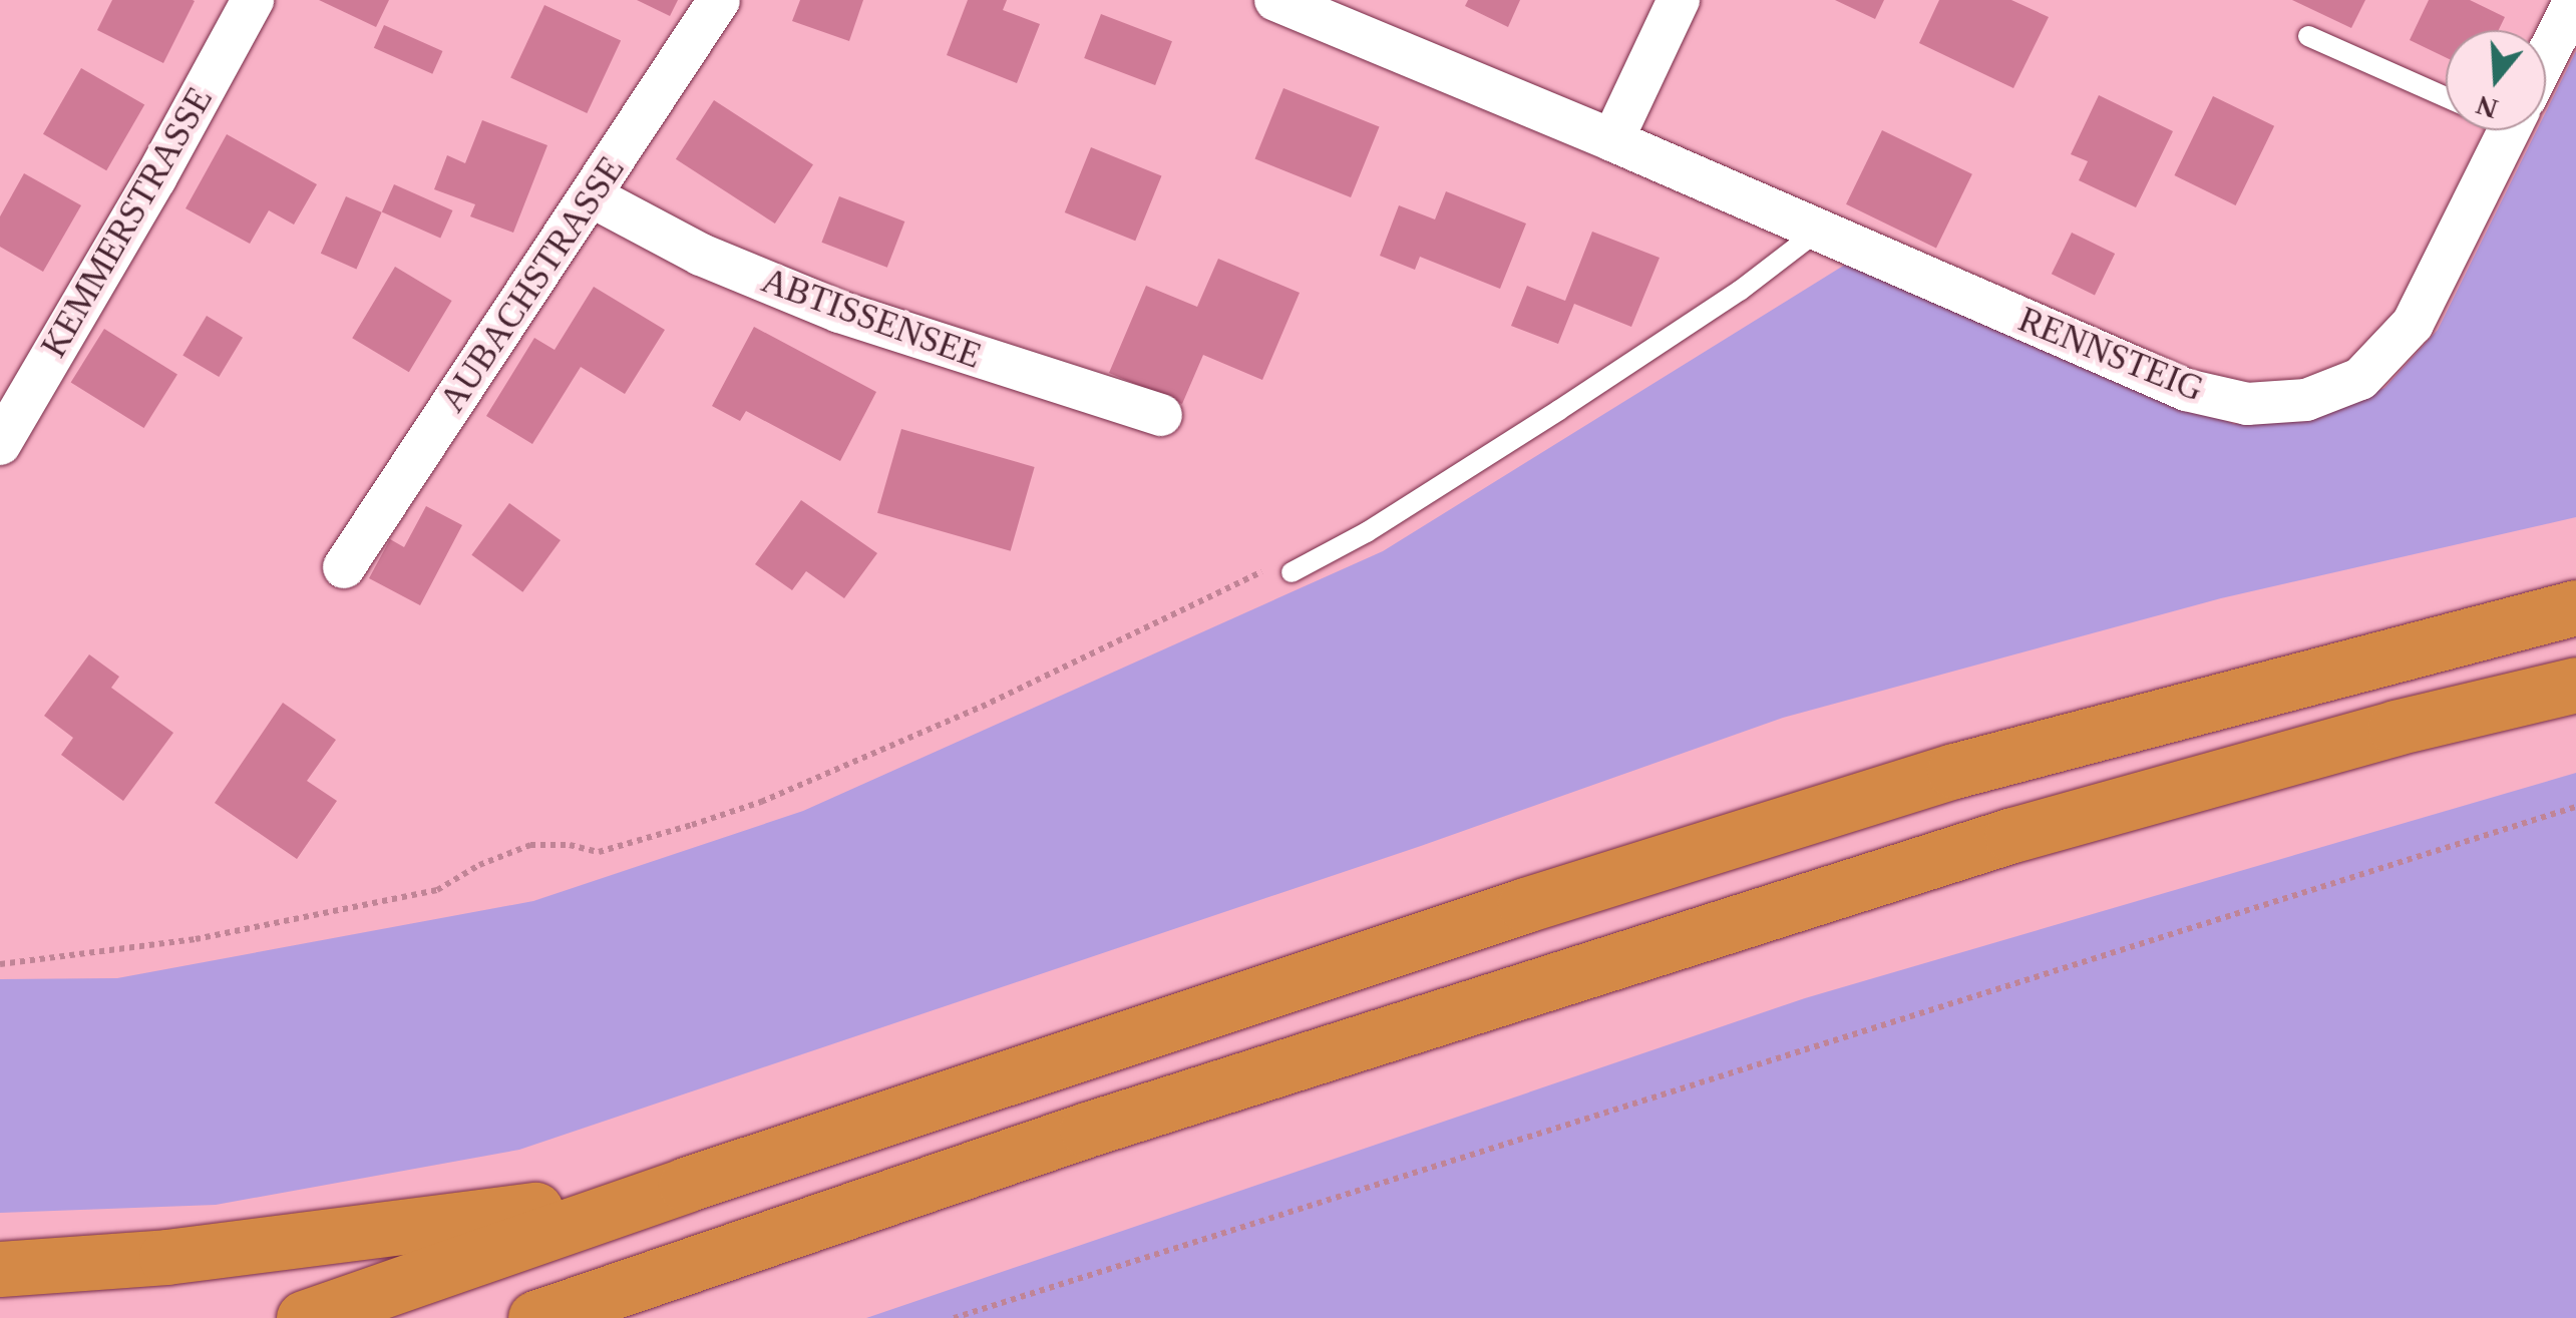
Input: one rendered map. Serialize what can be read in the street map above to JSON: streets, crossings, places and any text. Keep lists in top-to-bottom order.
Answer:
{
  "streets": {
    "street": [
      "KEMMERSTRASSE",
      "AUBACHSTRASSE",
      "ABTISSENSEE",
      "RENNSTEIG"
    ]
  },
  "crossings": [
    ["AUBACHSTRASSE", "ABTISSENSEE"]
  ],
  "north": "bottom"
}
